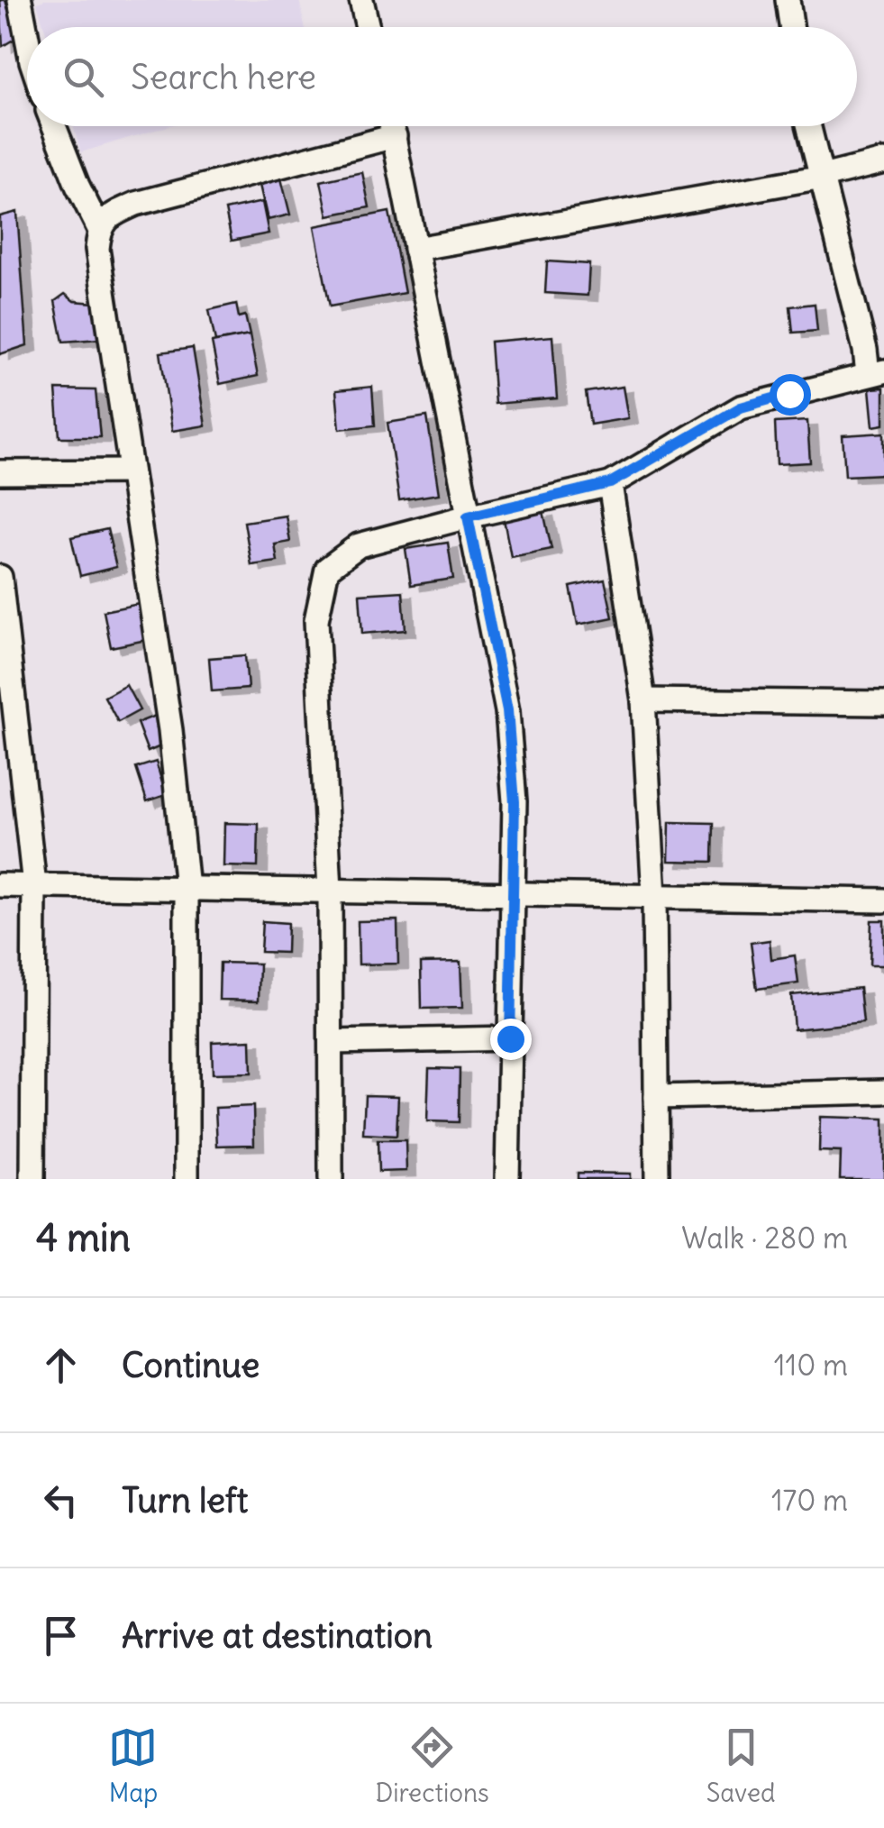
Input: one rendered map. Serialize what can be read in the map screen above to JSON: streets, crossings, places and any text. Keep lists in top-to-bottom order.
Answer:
{
  "page": {
    "search": "Search here",
    "heading": ["4 min", "Walk · 280 m"],
    "list": [
      ["Continue", "110 m"],
      ["Turn left", "170 m"],
      "Arrive at destination"
    ],
    "nav": ["Map", "Directions", "Saved"]
  }
}
